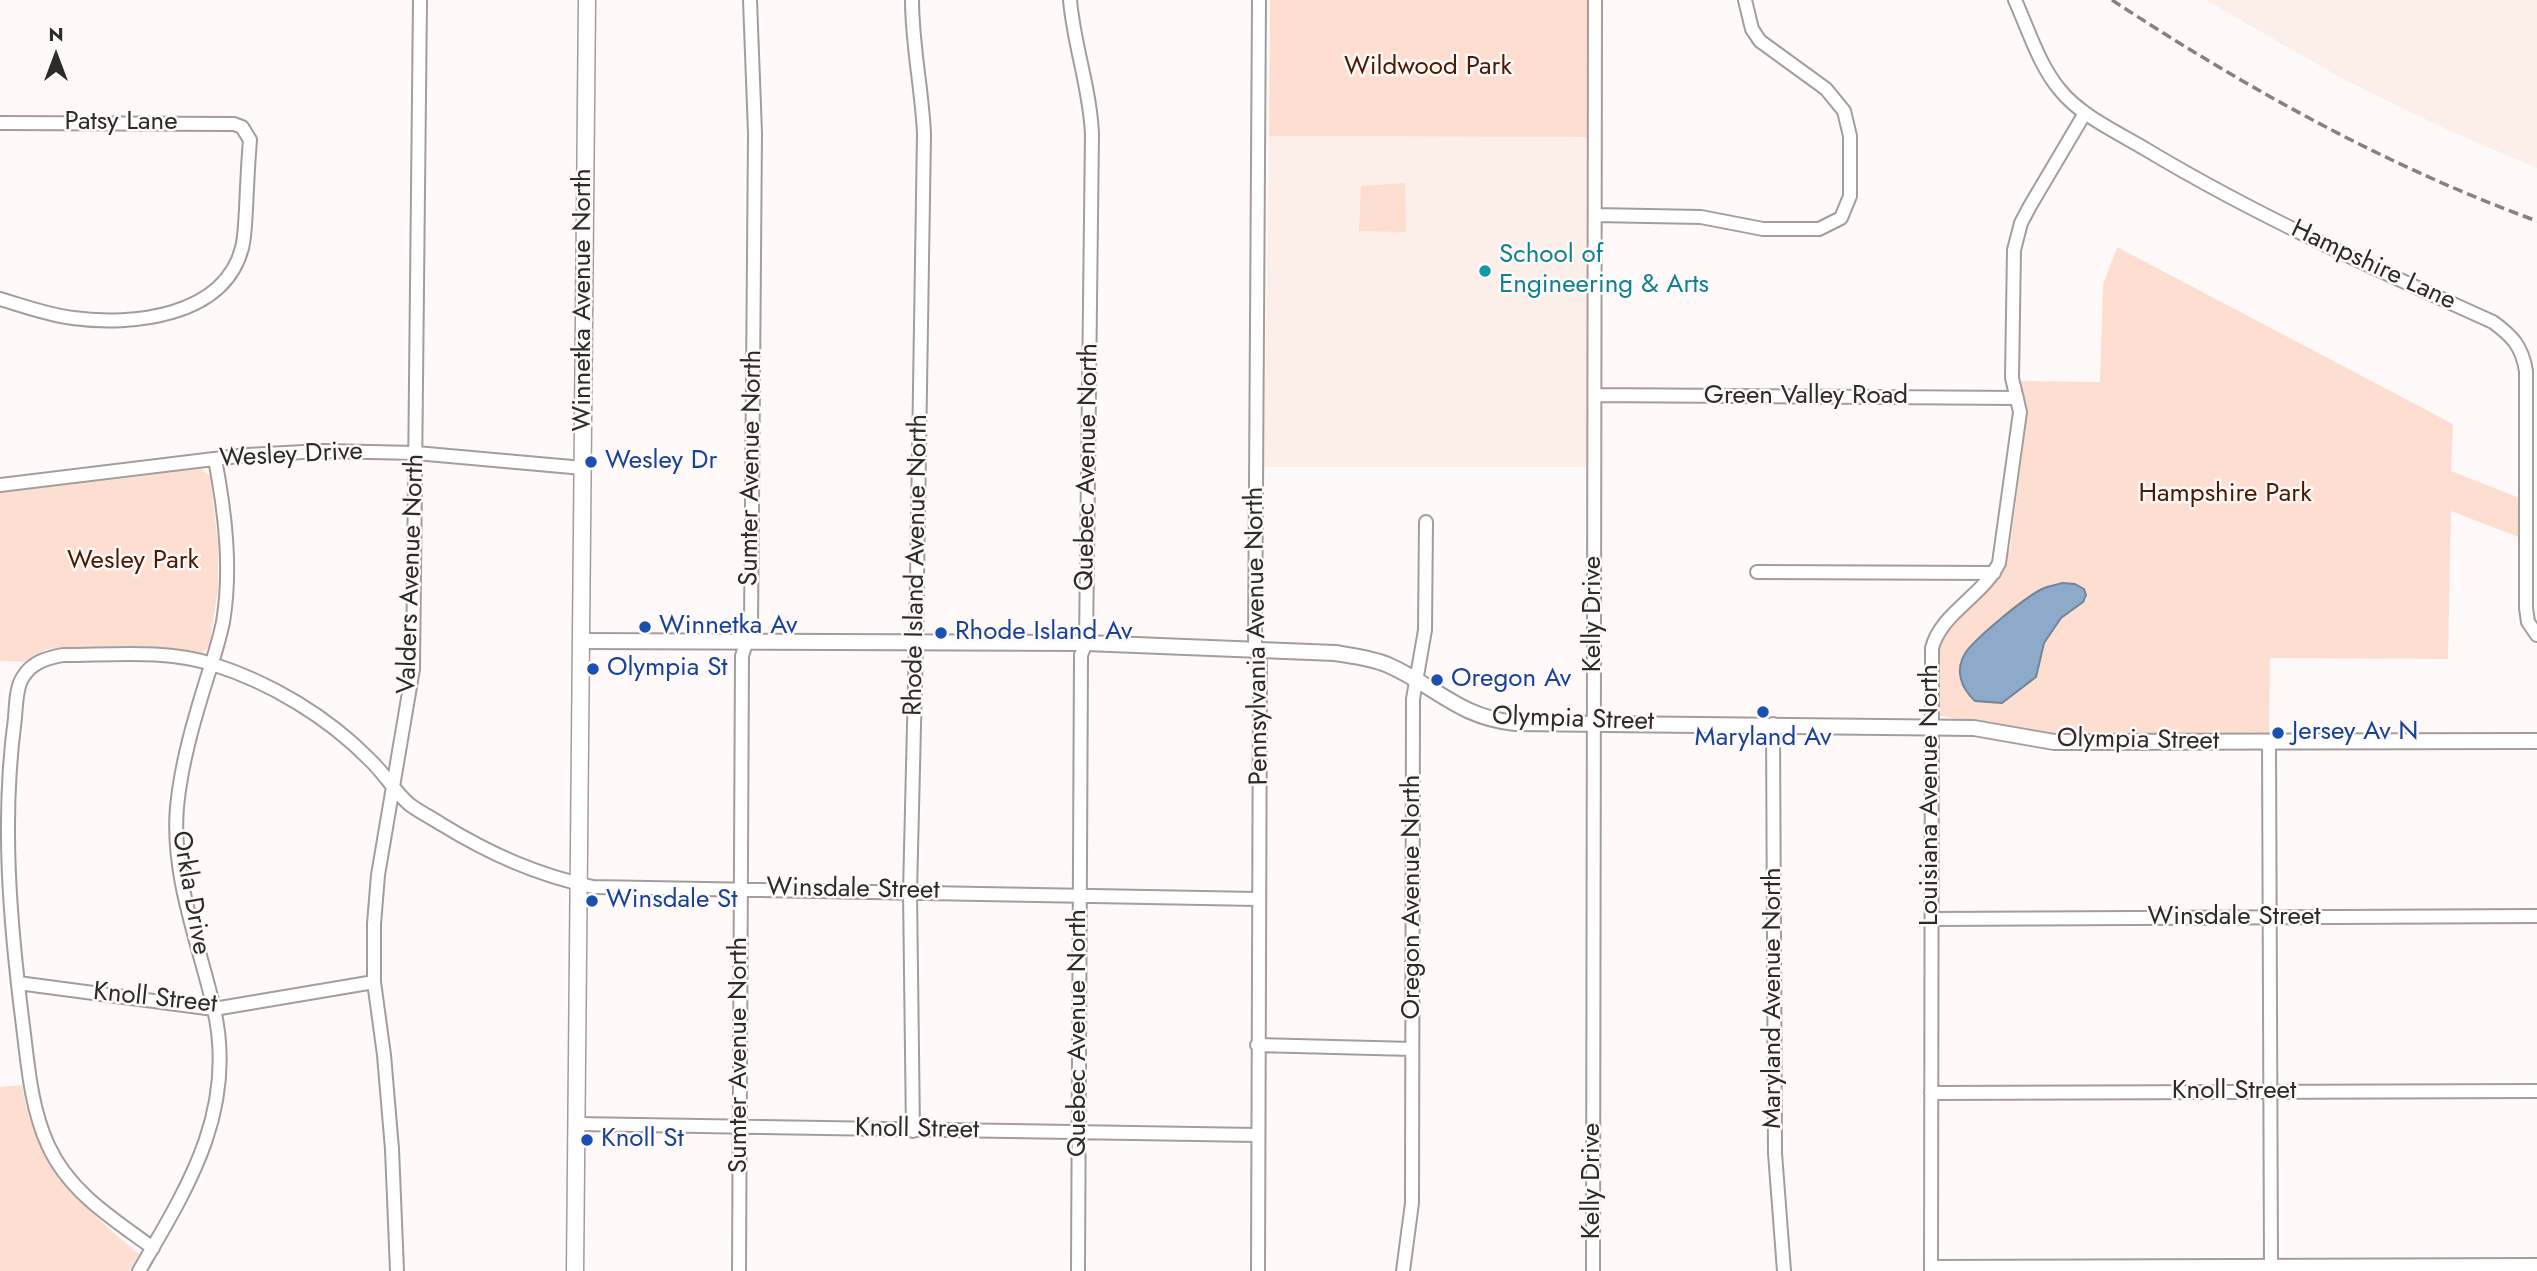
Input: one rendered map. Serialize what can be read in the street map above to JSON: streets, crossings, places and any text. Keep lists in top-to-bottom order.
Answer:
{
  "streets": {
    "main road": ["Winnetka Avenue North"],
    "street": [
      "Patsy Lane",
      "Hampshire Lane",
      "Green Valley Road",
      "Wesley Drive",
      "Quebec Avenue North",
      "Sumter Avenue North",
      "Rhode Island Avenue North",
      "Valders Avenue North",
      "Kelly Drive",
      "Pennsylvania Avenue North",
      "Olympia Street",
      "Louisiana Avenue North",
      "Winsdale Street",
      "Orkla Drive",
      "Oregon Avenue North",
      "Maryland Avenue North",
      "Knoll Street"
    ]
  },
  "crossings": [
    ["Hampshire Lane", "Louisiana Avenue North"],
    ["Winnetka Avenue North", "Wesley Drive"],
    ["Winnetka Avenue North", "Olympia Street"],
    ["Winnetka Avenue North", "Winsdale Street"],
    ["Winnetka Avenue North", "Knoll Street"],
    ["Green Valley Road", "Kelly Drive"],
    ["Green Valley Road", "Louisiana Avenue North"],
    ["Wesley Drive", "Valders Avenue North"],
    ["Wesley Drive", "Orkla Drive"],
    ["Quebec Avenue North", "Olympia Street"],
    ["Quebec Avenue North", "Winsdale Street"],
    ["Quebec Avenue North", "Knoll Street"],
    ["Sumter Avenue North", "Olympia Street"],
    ["Sumter Avenue North", "Winsdale Street"],
    ["Sumter Avenue North", "Knoll Street"],
    ["Rhode Island Avenue North", "Olympia Street"],
    ["Rhode Island Avenue North", "Winsdale Street"],
    ["Rhode Island Avenue North", "Knoll Street"],
    ["Valders Avenue North", "Winsdale Street"],
    ["Valders Avenue North", "Knoll Street"],
    ["Kelly Drive", "Olympia Street"],
    ["Pennsylvania Avenue North", "Olympia Street"],
    ["Pennsylvania Avenue North", "Winsdale Street"],
    ["Pennsylvania Avenue North", "Knoll Street"],
    ["Olympia Street", "Louisiana Avenue North"],
    ["Olympia Street", "Oregon Avenue North"],
    ["Olympia Street", "Maryland Avenue North"],
    ["Louisiana Avenue North", "Winsdale Street"],
    ["Louisiana Avenue North", "Knoll Street"],
    ["Winsdale Street", "Orkla Drive"],
    ["Winsdale Street", "Knoll Street"],
    ["Orkla Drive", "Knoll Street"]
  ],
  "parks": ["Wildwood Park", "Hampshire Park", "Wesley Park"],
  "places": [
    "School of Engineering & Arts",
    "Wesley Dr",
    "Winnetka Av",
    "Rhode Island Av",
    "Olympia St",
    "Oregon Av",
    "Maryland Av",
    "Jersey Av N",
    "Winsdale St",
    "Knoll St"
  ],
  "north": "top"
}
